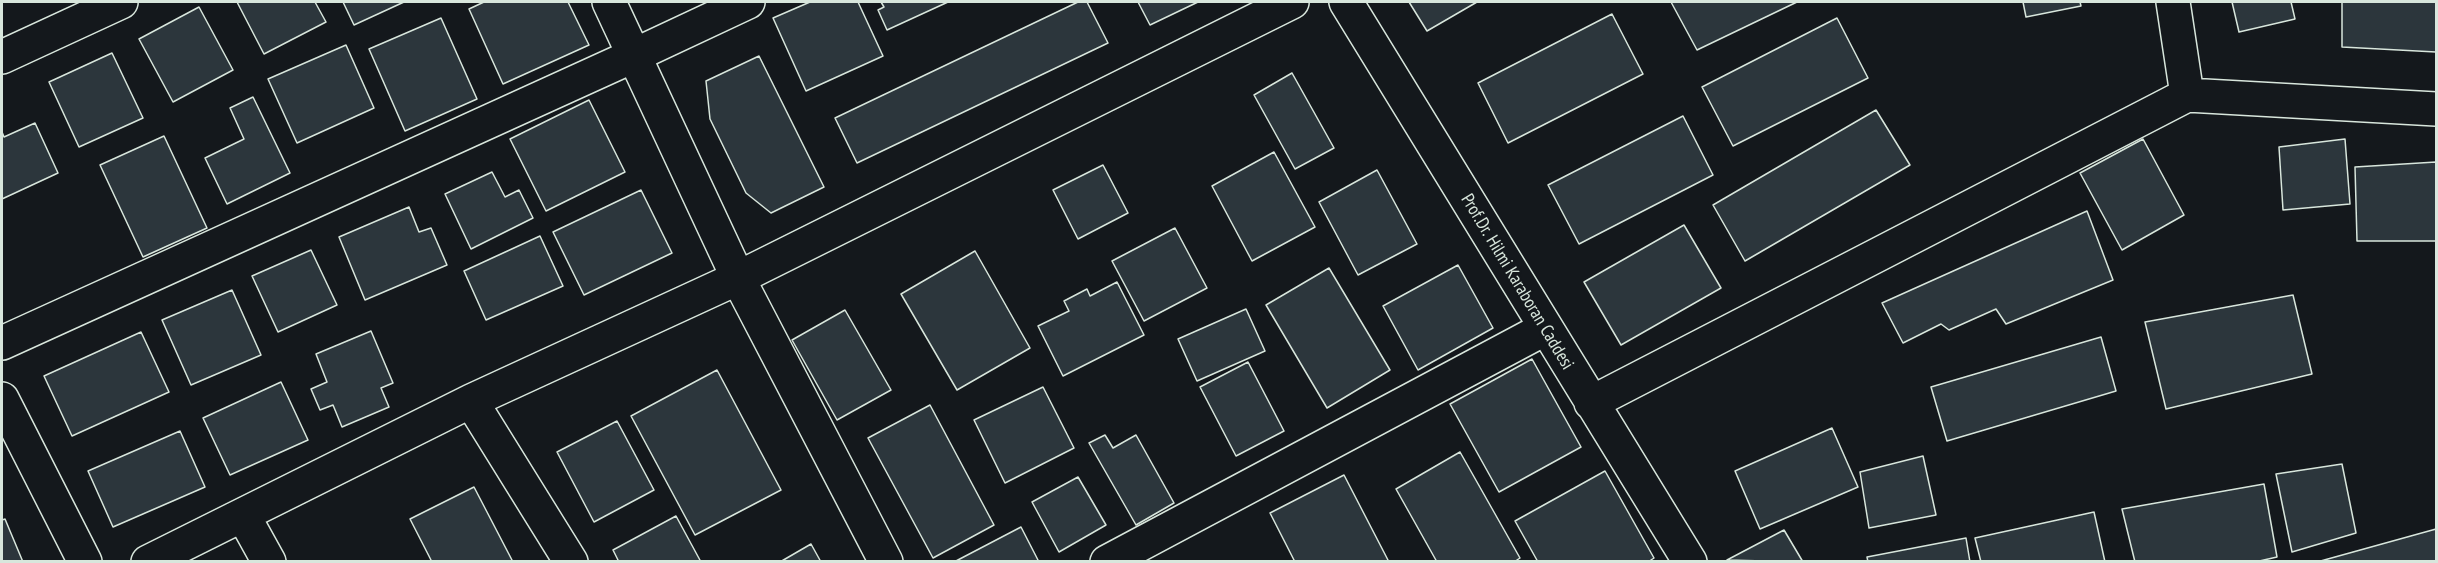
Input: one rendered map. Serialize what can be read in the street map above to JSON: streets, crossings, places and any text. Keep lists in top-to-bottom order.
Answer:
{
  "streets": {
    "street": ["Prof.Dr. Hilmi Karaboran Caddesi"]
  }
}
